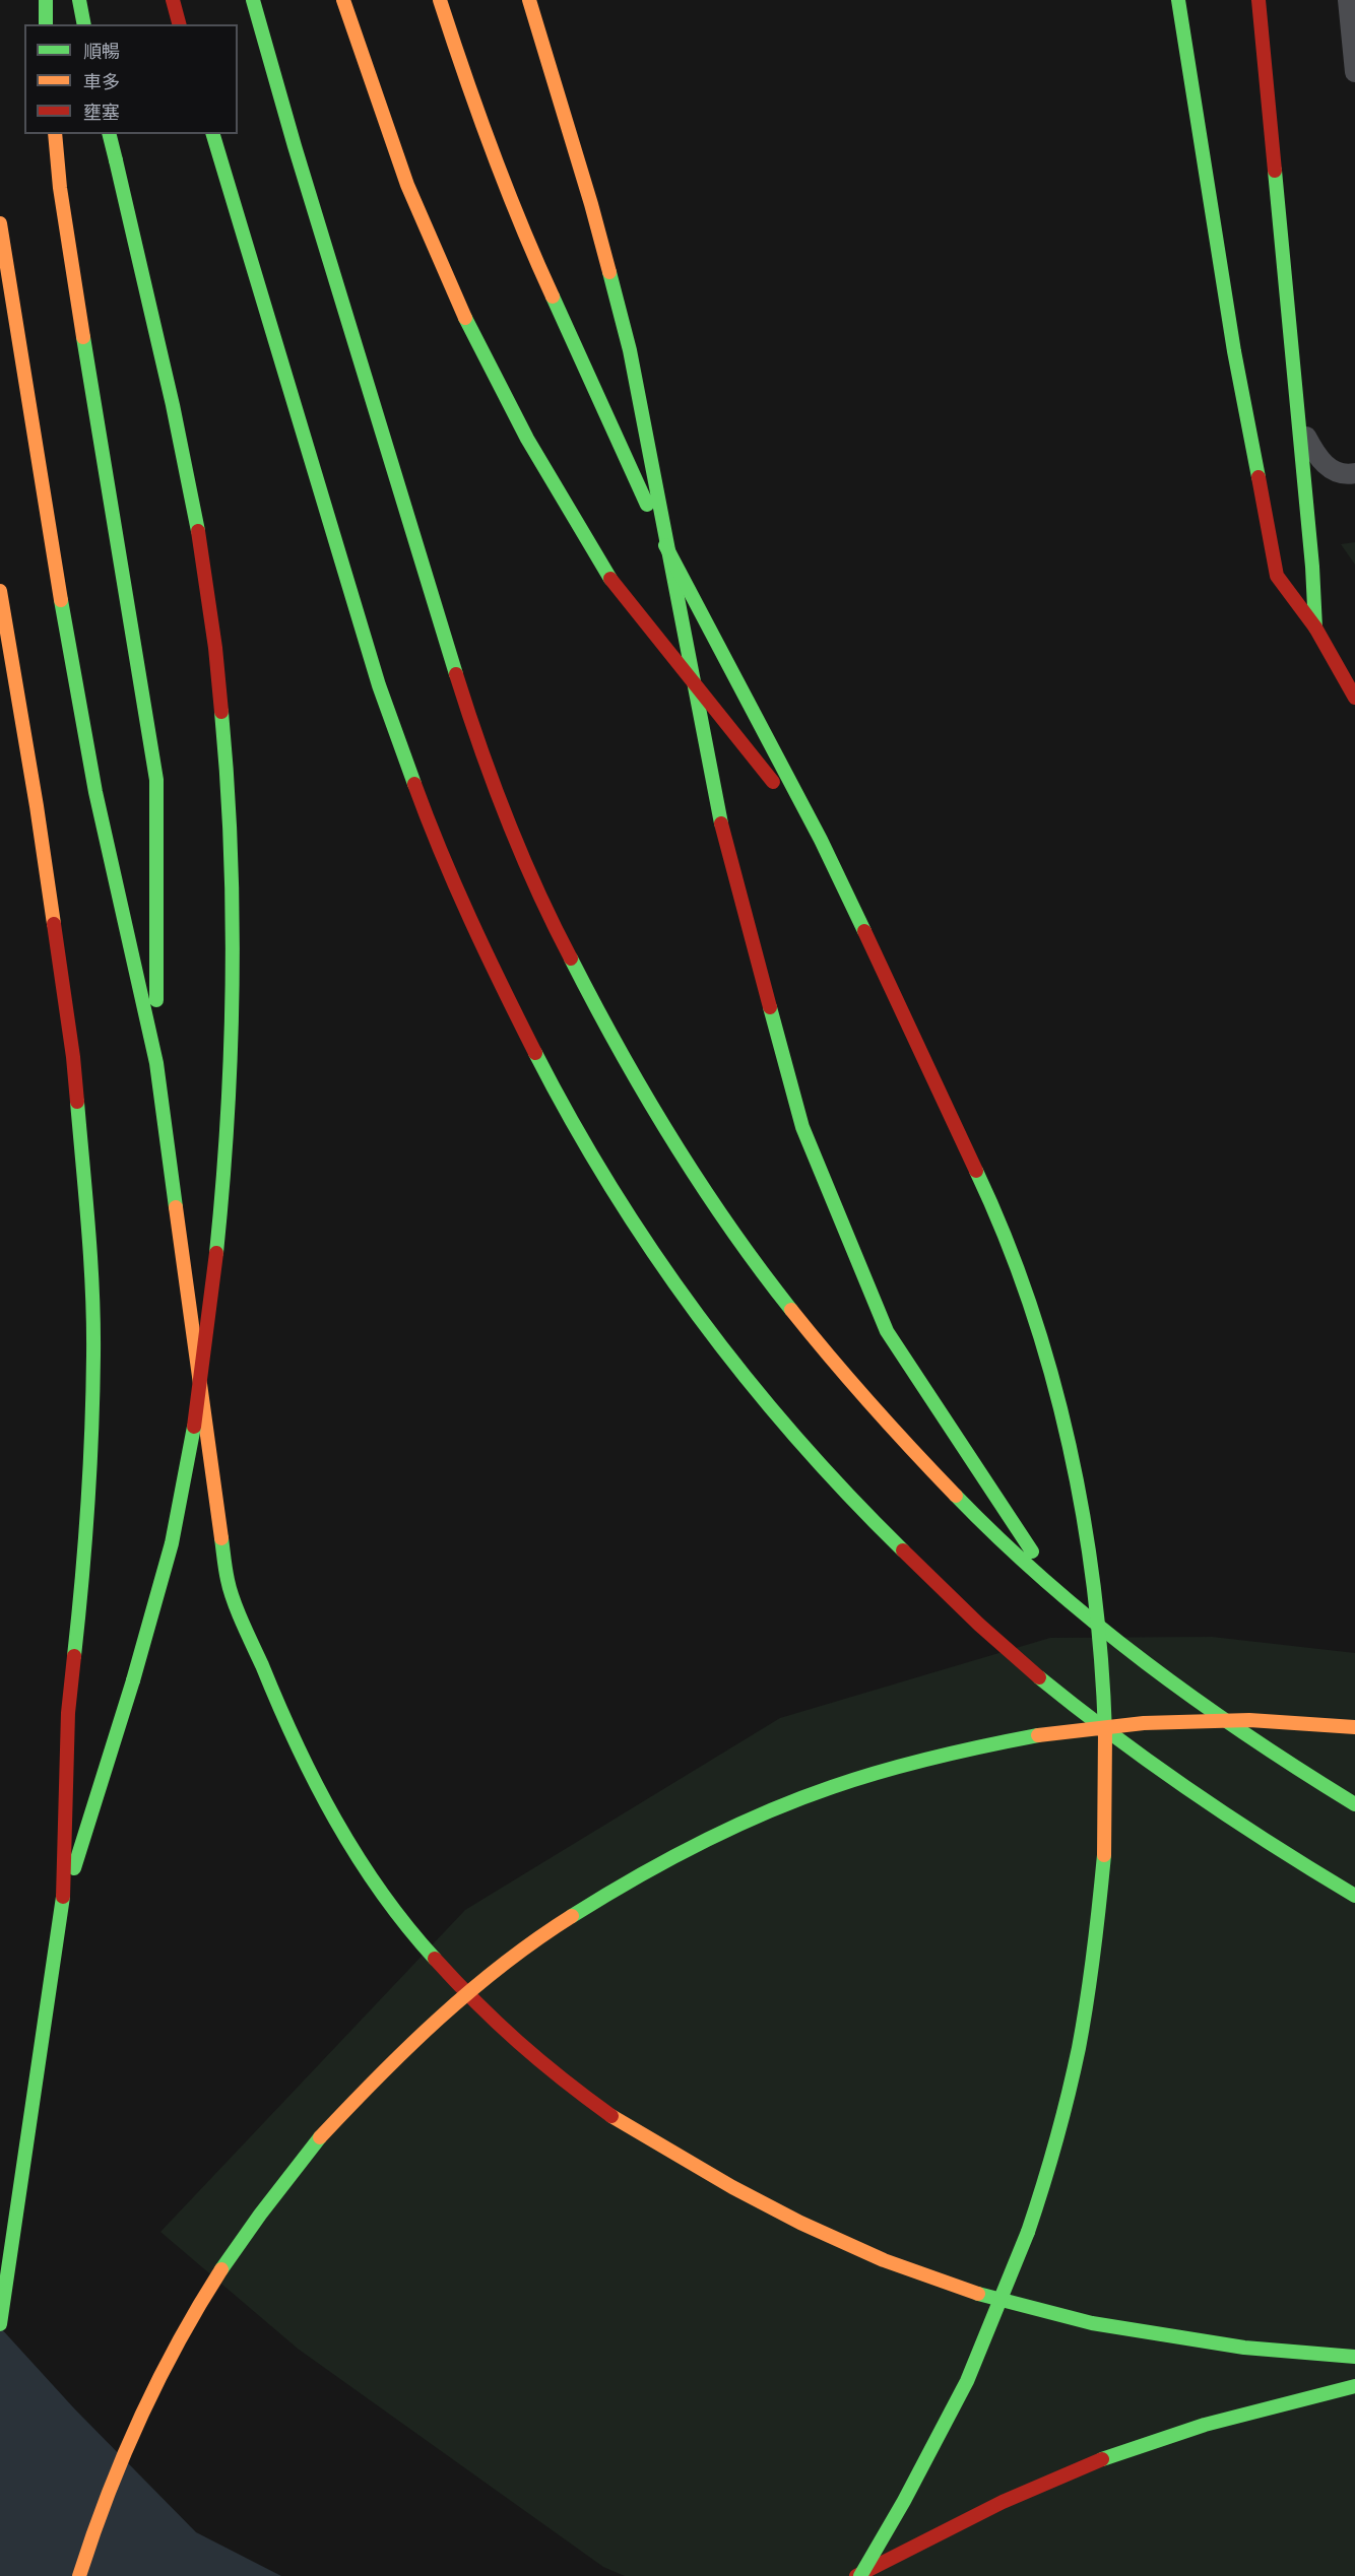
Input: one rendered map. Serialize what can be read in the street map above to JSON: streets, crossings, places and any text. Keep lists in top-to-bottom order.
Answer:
{
  "legend": ["順暢", "車多", "壅塞"]
}
